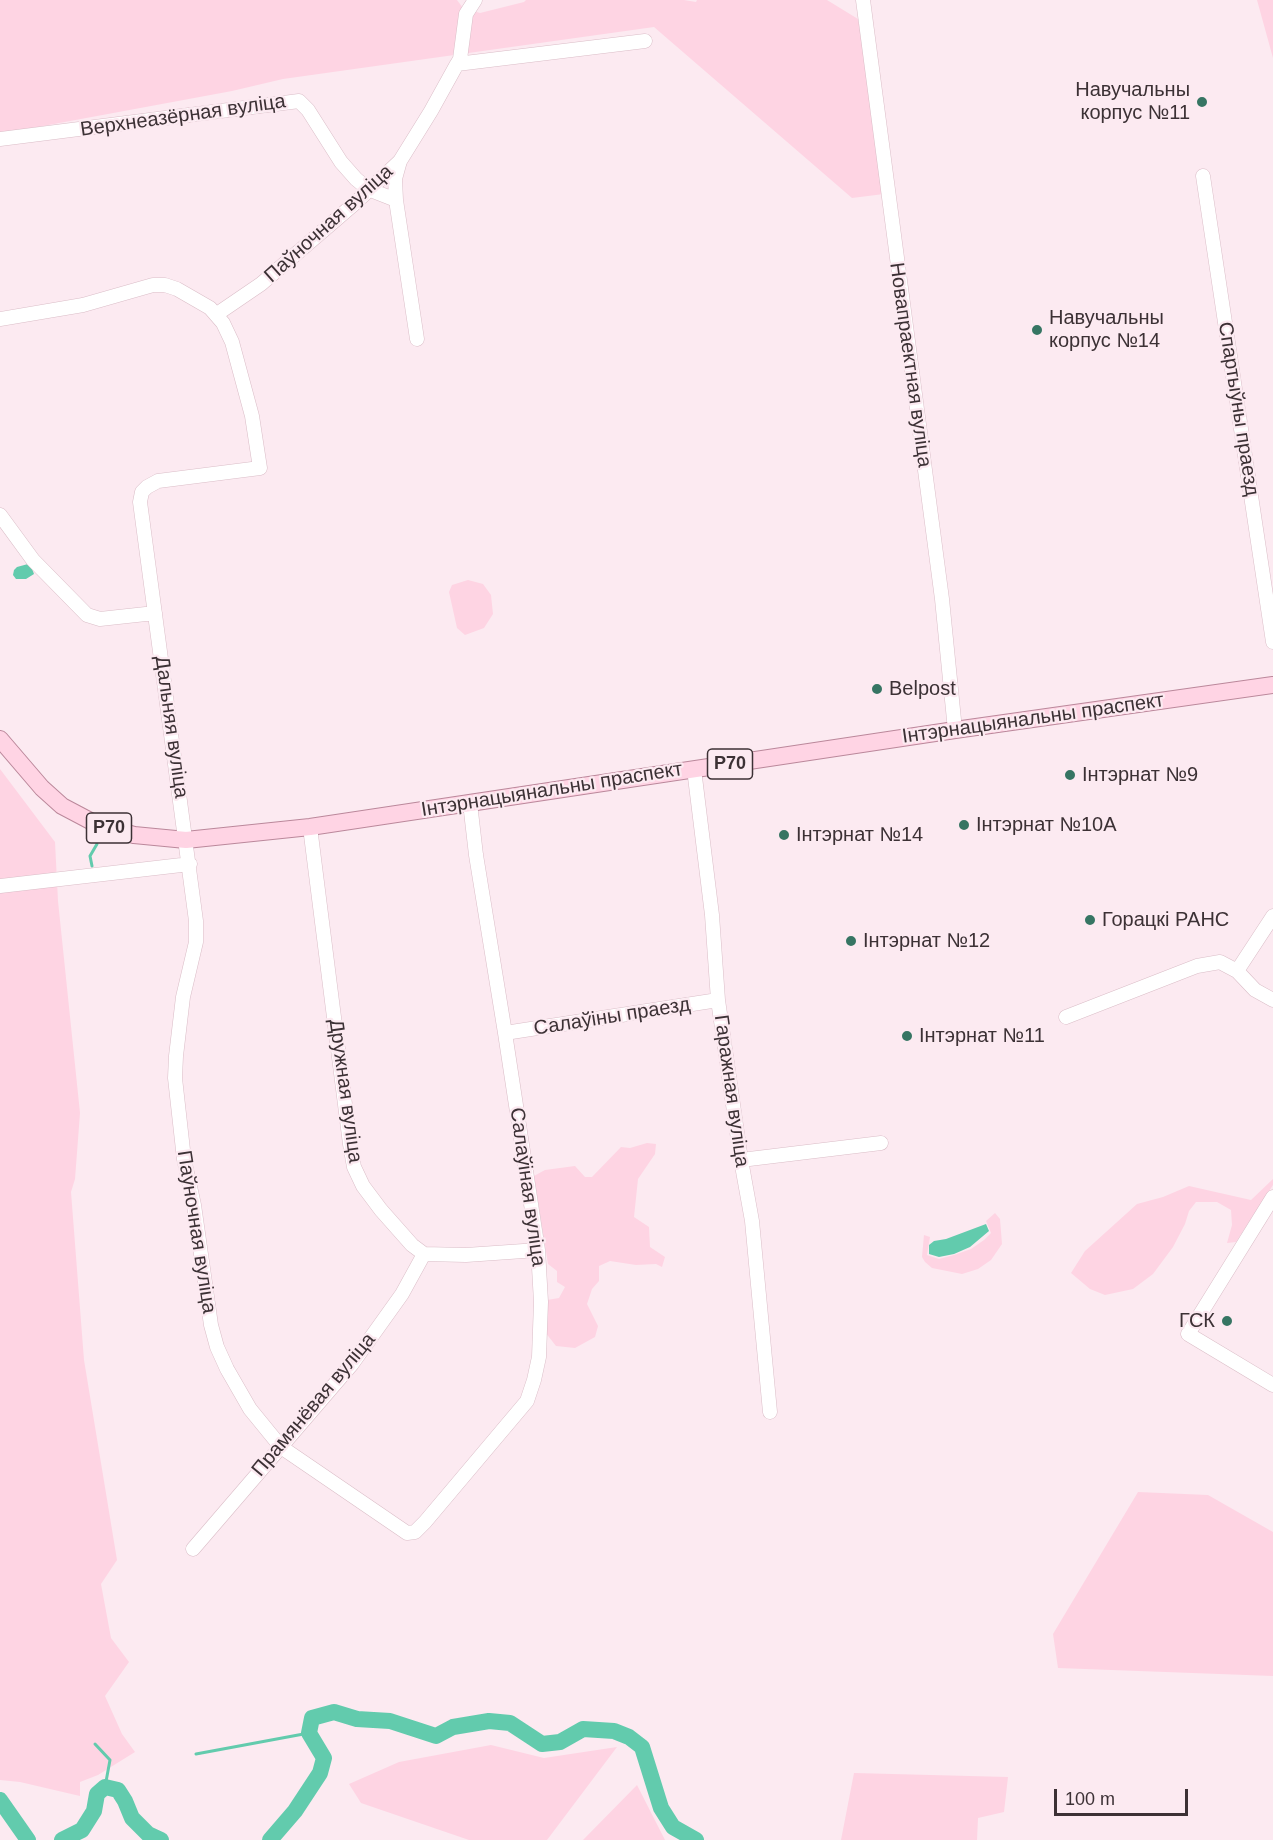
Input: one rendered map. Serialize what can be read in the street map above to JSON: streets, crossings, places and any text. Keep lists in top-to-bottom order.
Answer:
{
  "streets": {
    "main road": ["Інтэрнацыянальны праспект", "Р70"],
    "street": [
      "Верхнеазёрная вуліца",
      "Паўночная вуліца",
      "Новапраектная вуліца",
      "Спартыўны праезд",
      "Дальняя вуліца",
      "Салаўіны праезд",
      "Дружная вуліца",
      "Гаражная вуліца",
      "Салаўіная вуліца",
      "Прамянёвая вуліца"
    ]
  },
  "crossings": [
    ["Верхнеазёрная вуліца", "Паўночная вуліца"],
    ["Паўночная вуліца", "Інтэрнацыянальны праспект"],
    ["Паўночная вуліца", "Дальняя вуліца"],
    ["Паўночная вуліца", "Р70"],
    ["Паўночная вуліца", "Салаўіная вуліца"],
    ["Паўночная вуліца", "Прамянёвая вуліца"],
    ["Новапраектная вуліца", "Інтэрнацыянальны праспект"],
    ["Інтэрнацыянальны праспект", "Дальняя вуліца"],
    ["Інтэрнацыянальны праспект", "Р70"],
    ["Інтэрнацыянальны праспект", "Дружная вуліца"],
    ["Інтэрнацыянальны праспект", "Гаражная вуліца"],
    ["Інтэрнацыянальны праспект", "Салаўіная вуліца"],
    ["Дальняя вуліца", "Р70"],
    ["Салаўіны праезд", "Гаражная вуліца"],
    ["Салаўіны праезд", "Салаўіная вуліца"],
    ["Дружная вуліца", "Прамянёвая вуліца"]
  ],
  "places": [
    "Навучальны корпус №11",
    "Навучальны корпус №14",
    "Belpost",
    "Інтэрнат №9",
    "Інтэрнат №10А",
    "Інтэрнат №14",
    "Горацкі РАНС",
    "Інтэрнат №12",
    "Інтэрнат №11",
    "ГСК"
  ],
  "scale_bar": "100 m"
}
